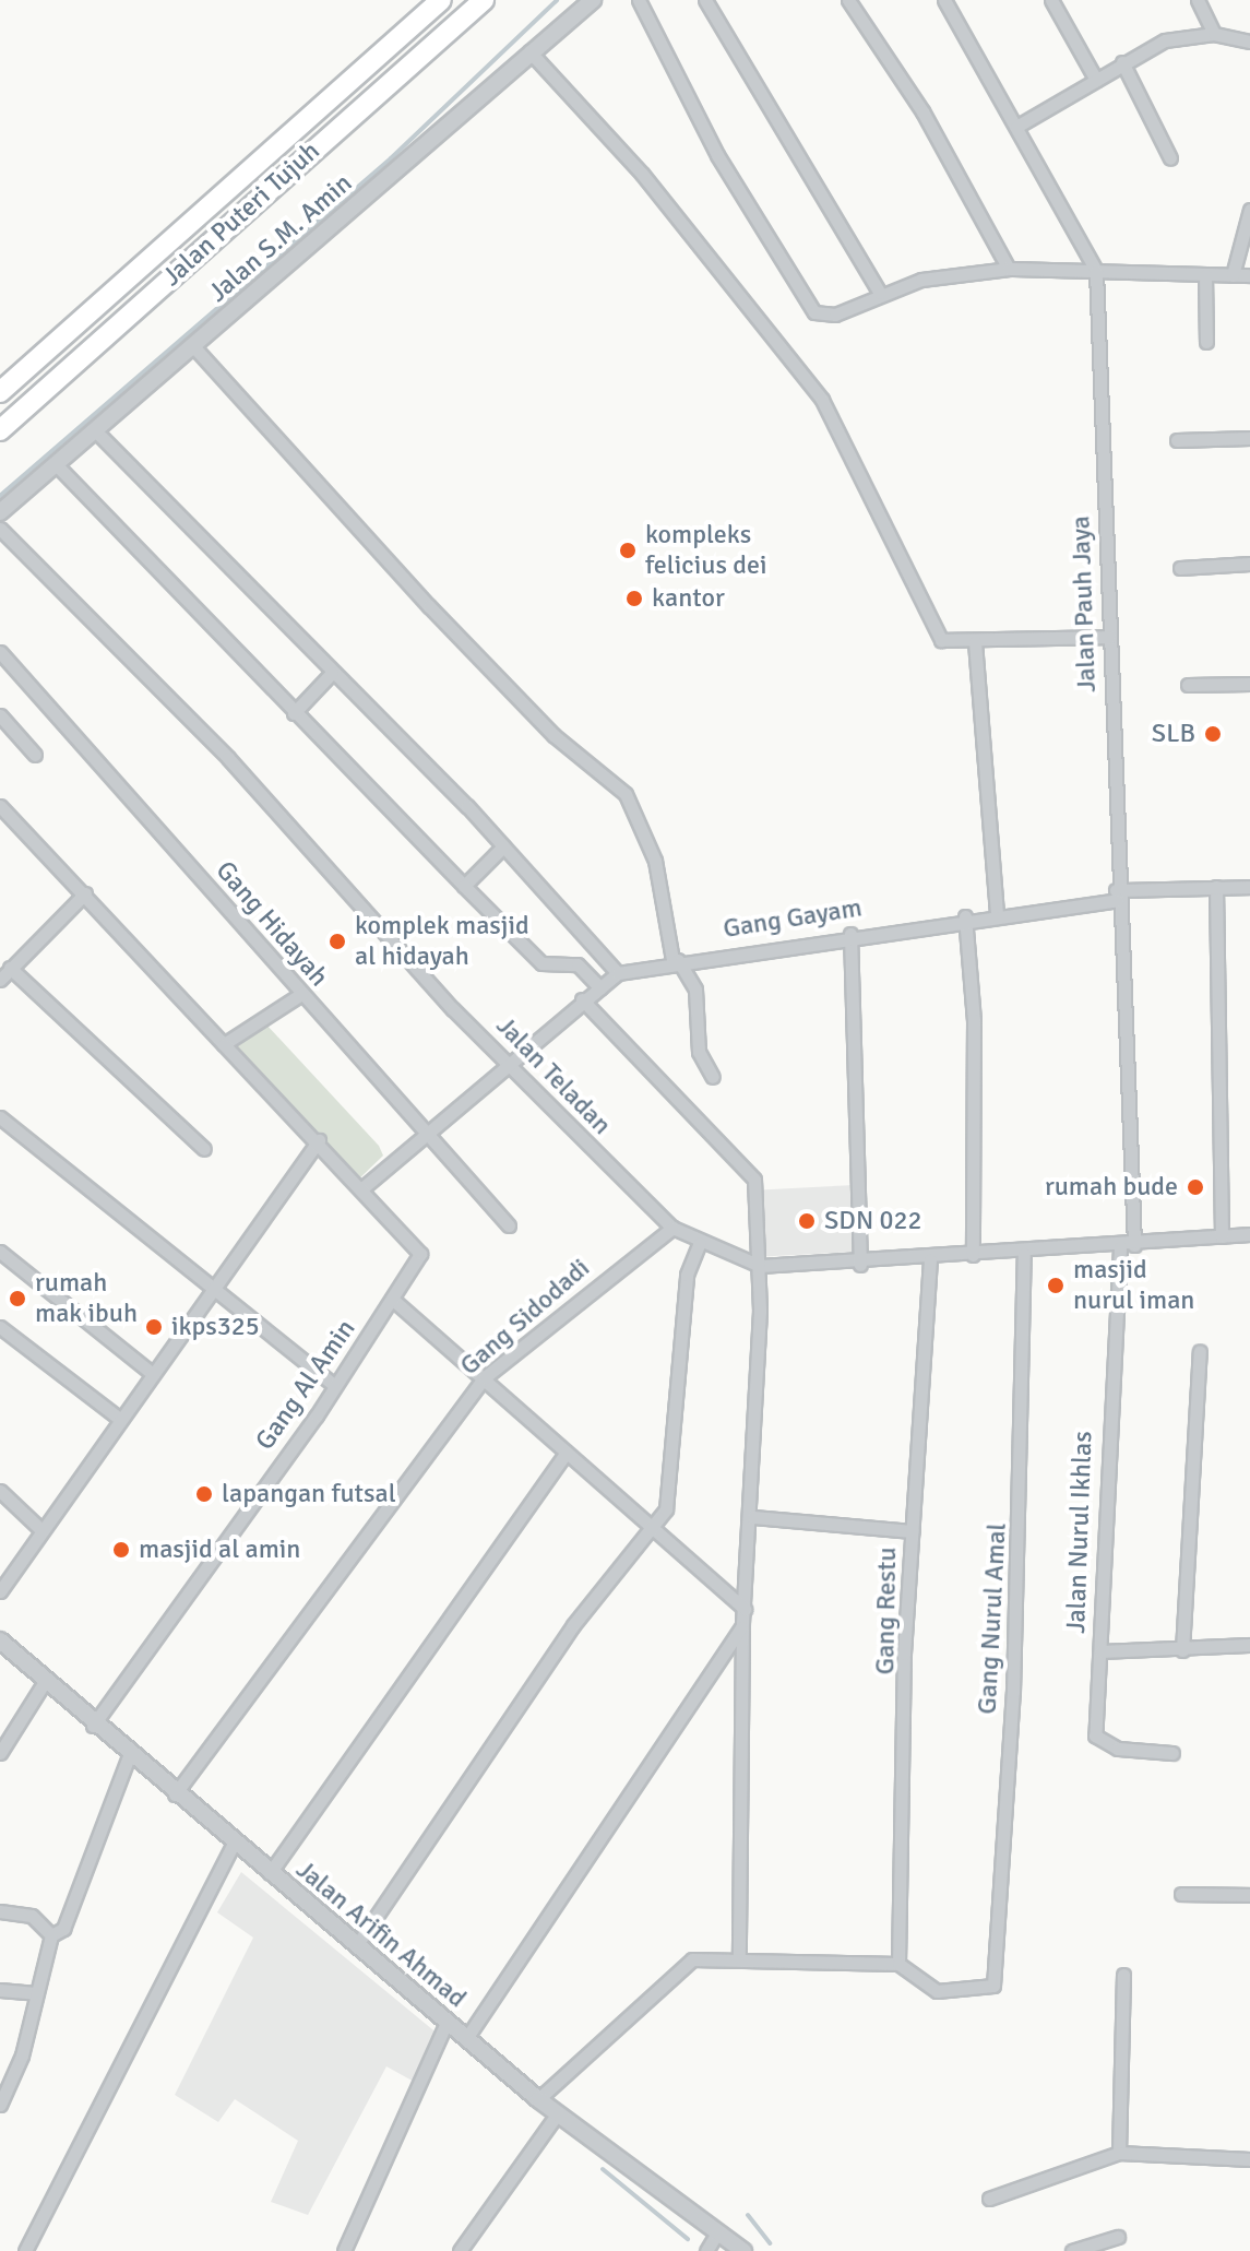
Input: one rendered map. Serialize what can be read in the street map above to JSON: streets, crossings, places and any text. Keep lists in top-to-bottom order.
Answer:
{
  "streets": {
    "highway": ["Jalan Puteri Tujuh"],
    "street": [
      "Jalan S.M. Amin",
      "Jalan Pauh Jaya",
      "Gang Gayam",
      "Gang Hidayah",
      "Jalan Teladan",
      "Gang Sidodadi",
      "Gang Al Amin",
      "Jalan Nurul Ikhlas",
      "Gang Restu",
      "Gang Nurul Amal",
      "Jalan Arifin Ahmad"
    ]
  },
  "crossings": [
    ["Jalan Pauh Jaya", "Gang Gayam"],
    ["Jalan Pauh Jaya", "Jalan Teladan"],
    ["Gang Gayam", "Gang Hidayah"],
    ["Gang Gayam", "Jalan Teladan"],
    ["Gang Gayam", "Gang Al Amin"],
    ["Jalan Teladan", "Gang Sidodadi"],
    ["Jalan Teladan", "Jalan Nurul Ikhlas"],
    ["Jalan Teladan", "Gang Restu"],
    ["Jalan Teladan", "Gang Nurul Amal"],
    ["Gang Sidodadi", "Jalan Arifin Ahmad"],
    ["Gang Al Amin", "Jalan Arifin Ahmad"],
    ["Gang Restu", "Gang Nurul Amal"]
  ],
  "places": [
    "kompleks felicius dei",
    "kantor",
    "SLB",
    "komplek masjid al hidayah",
    "rumah bude",
    "SDN 022",
    "masjid nurul iman",
    "rumah mak ibuh",
    "ikps325",
    "lapangan futsal",
    "masjid al amin"
  ]
}
